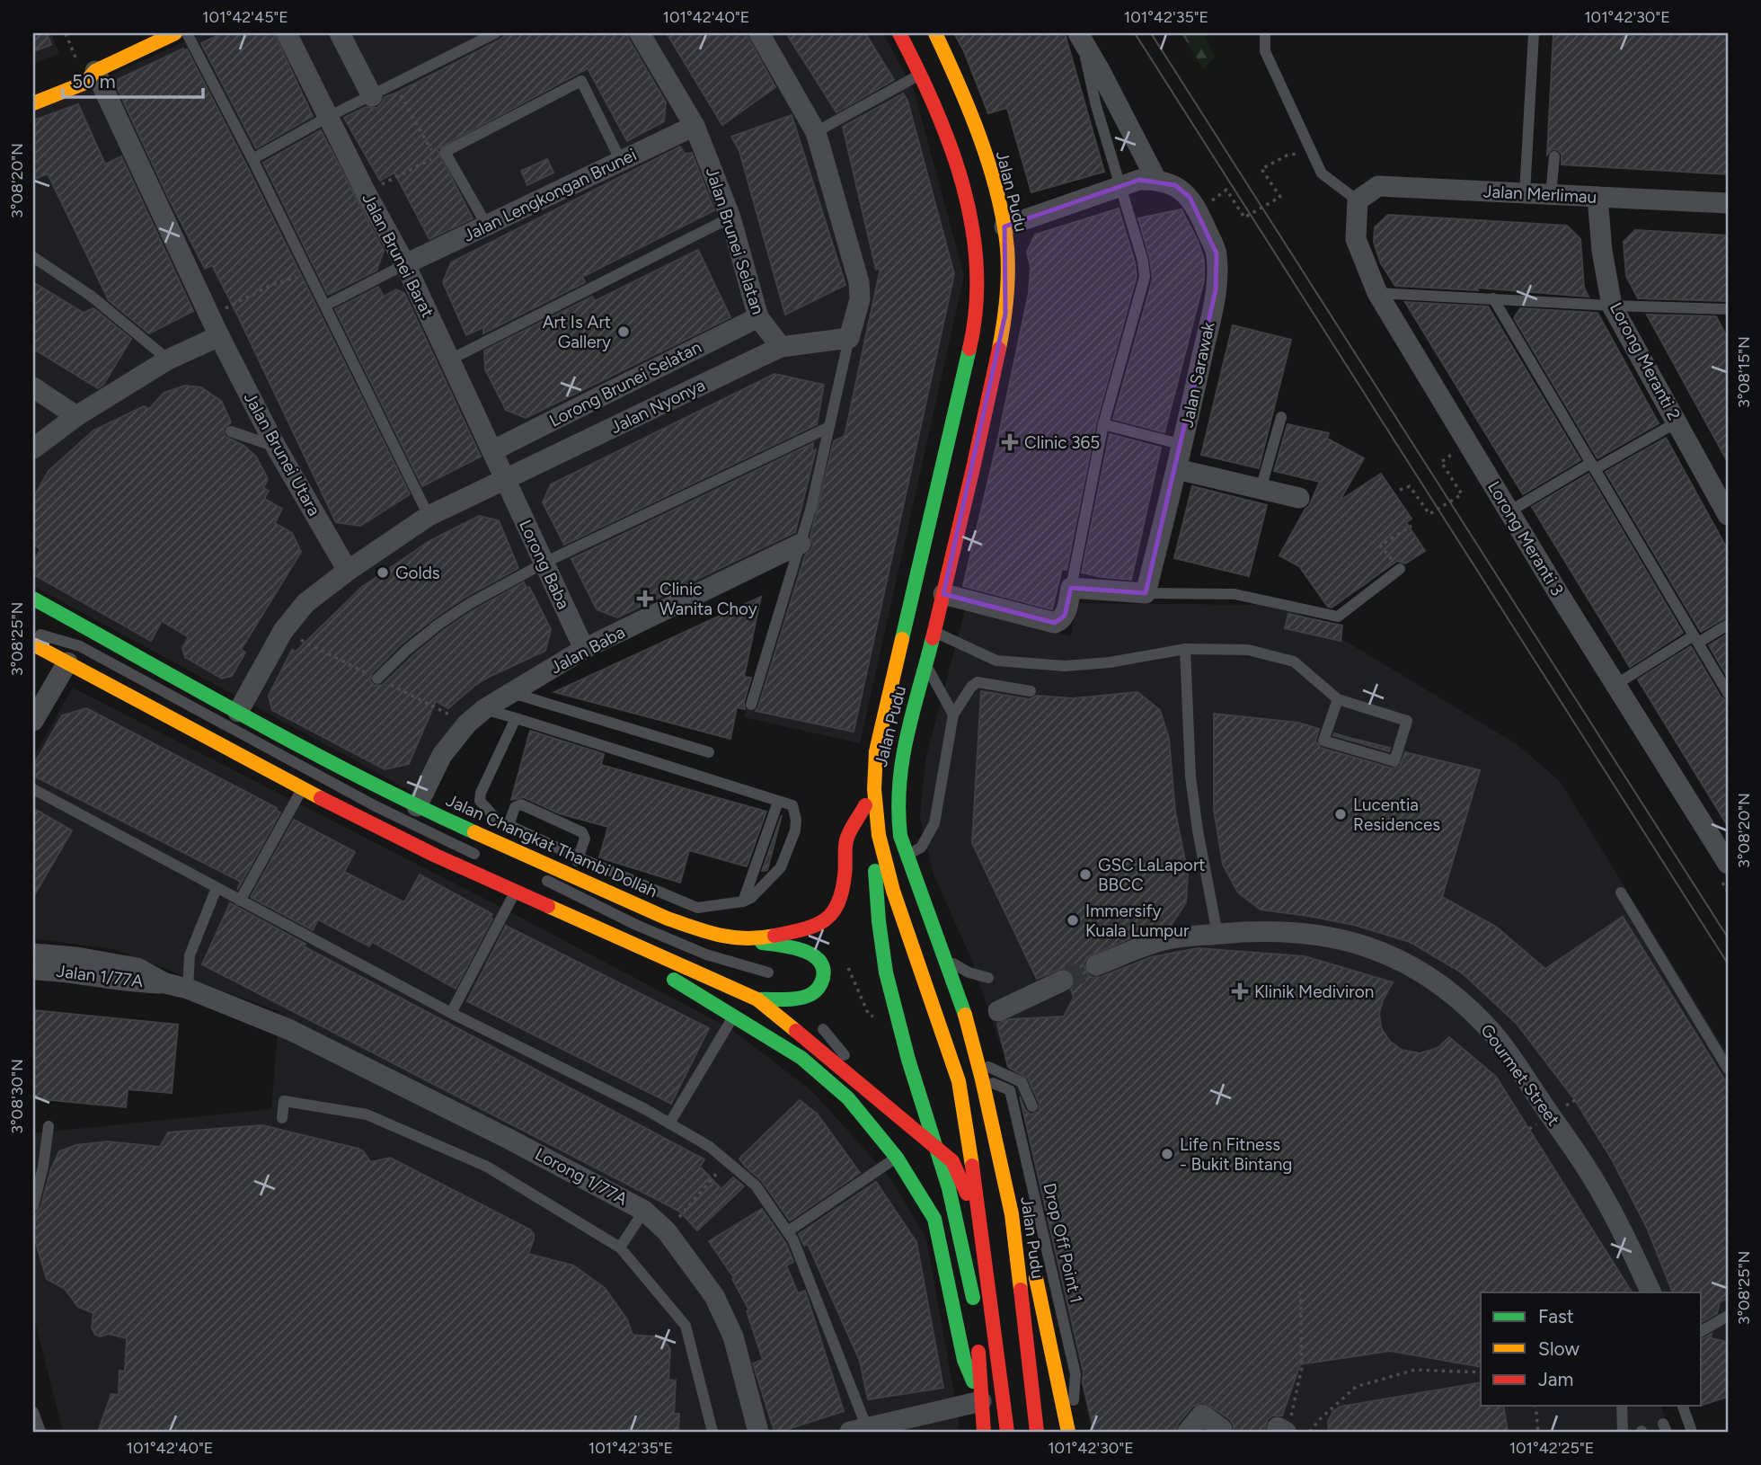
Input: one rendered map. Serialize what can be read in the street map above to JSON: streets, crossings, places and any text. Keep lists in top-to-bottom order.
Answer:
{
  "streets": {
    "main road": ["Jalan Pudu", "Jalan Changkat Thambi Dollah"],
    "street": [
      "Jalan Merlimau",
      "Jalan Lengkongan Brunei",
      "Jalan Brunei Selatan",
      "Jalan Brunei Barat",
      "Lorong Meranti 2",
      "Jalan Sarawak",
      "Lorong Brunei Selatan",
      "Jalan Nyonya",
      "Jalan Brunei Utara",
      "Lorong Meranti 3",
      "Lorong Baba",
      "Jalan Baba",
      "Jalan 1/77A",
      "Gourmet Street",
      "Lorong 1/77A"
    ],
    "lane": ["Drop Off Point 1"]
  },
  "crossings": [
    ["Jalan Merlimau", "Lorong Meranti 2"],
    ["Jalan Merlimau", "Lorong Meranti 3"],
    ["Jalan Lengkongan Brunei", "Jalan Brunei Selatan"],
    ["Jalan Lengkongan Brunei", "Jalan Brunei Barat"],
    ["Jalan Brunei Selatan", "Lorong Brunei Selatan"],
    ["Jalan Brunei Selatan", "Jalan Nyonya"],
    ["Jalan Brunei Barat", "Lorong Brunei Selatan"],
    ["Jalan Brunei Barat", "Jalan Nyonya"],
    ["Jalan Brunei Barat", "Lorong Baba"],
    ["Jalan Nyonya", "Jalan Brunei Utara"],
    ["Jalan Nyonya", "Lorong Baba"],
    ["Jalan Nyonya", "Jalan Changkat Thambi Dollah"],
    ["Lorong Baba", "Jalan Baba"],
    ["Jalan Baba", "Jalan Changkat Thambi Dollah"],
    ["Jalan 1/77A", "Lorong 1/77A"]
  ],
  "places": {
    "other": [
      "Art Is Art Gallery",
      "Golds",
      "Lucentia Residences",
      "GSC LaLaport BBCC",
      "Immersify Kuala Lumpur",
      "Life n Fitness - Bukit Bintang"
    ],
    "health": ["Clinic 365", "Clinic Wanita Choy", "Klinik Mediviron"]
  },
  "legend": ["Fast", "Slow", "Jam"],
  "scale_bar": "50 m",
  "coordinates": [
    "101°42'45\"E",
    "101°42'40\"E",
    "101°42'35\"E",
    "101°42'30\"E",
    "3°08'20\"N",
    "3°08'15\"N",
    "3°08'25\"N",
    "3°08'30\"N",
    "101°42'25\"E"
  ]
}
